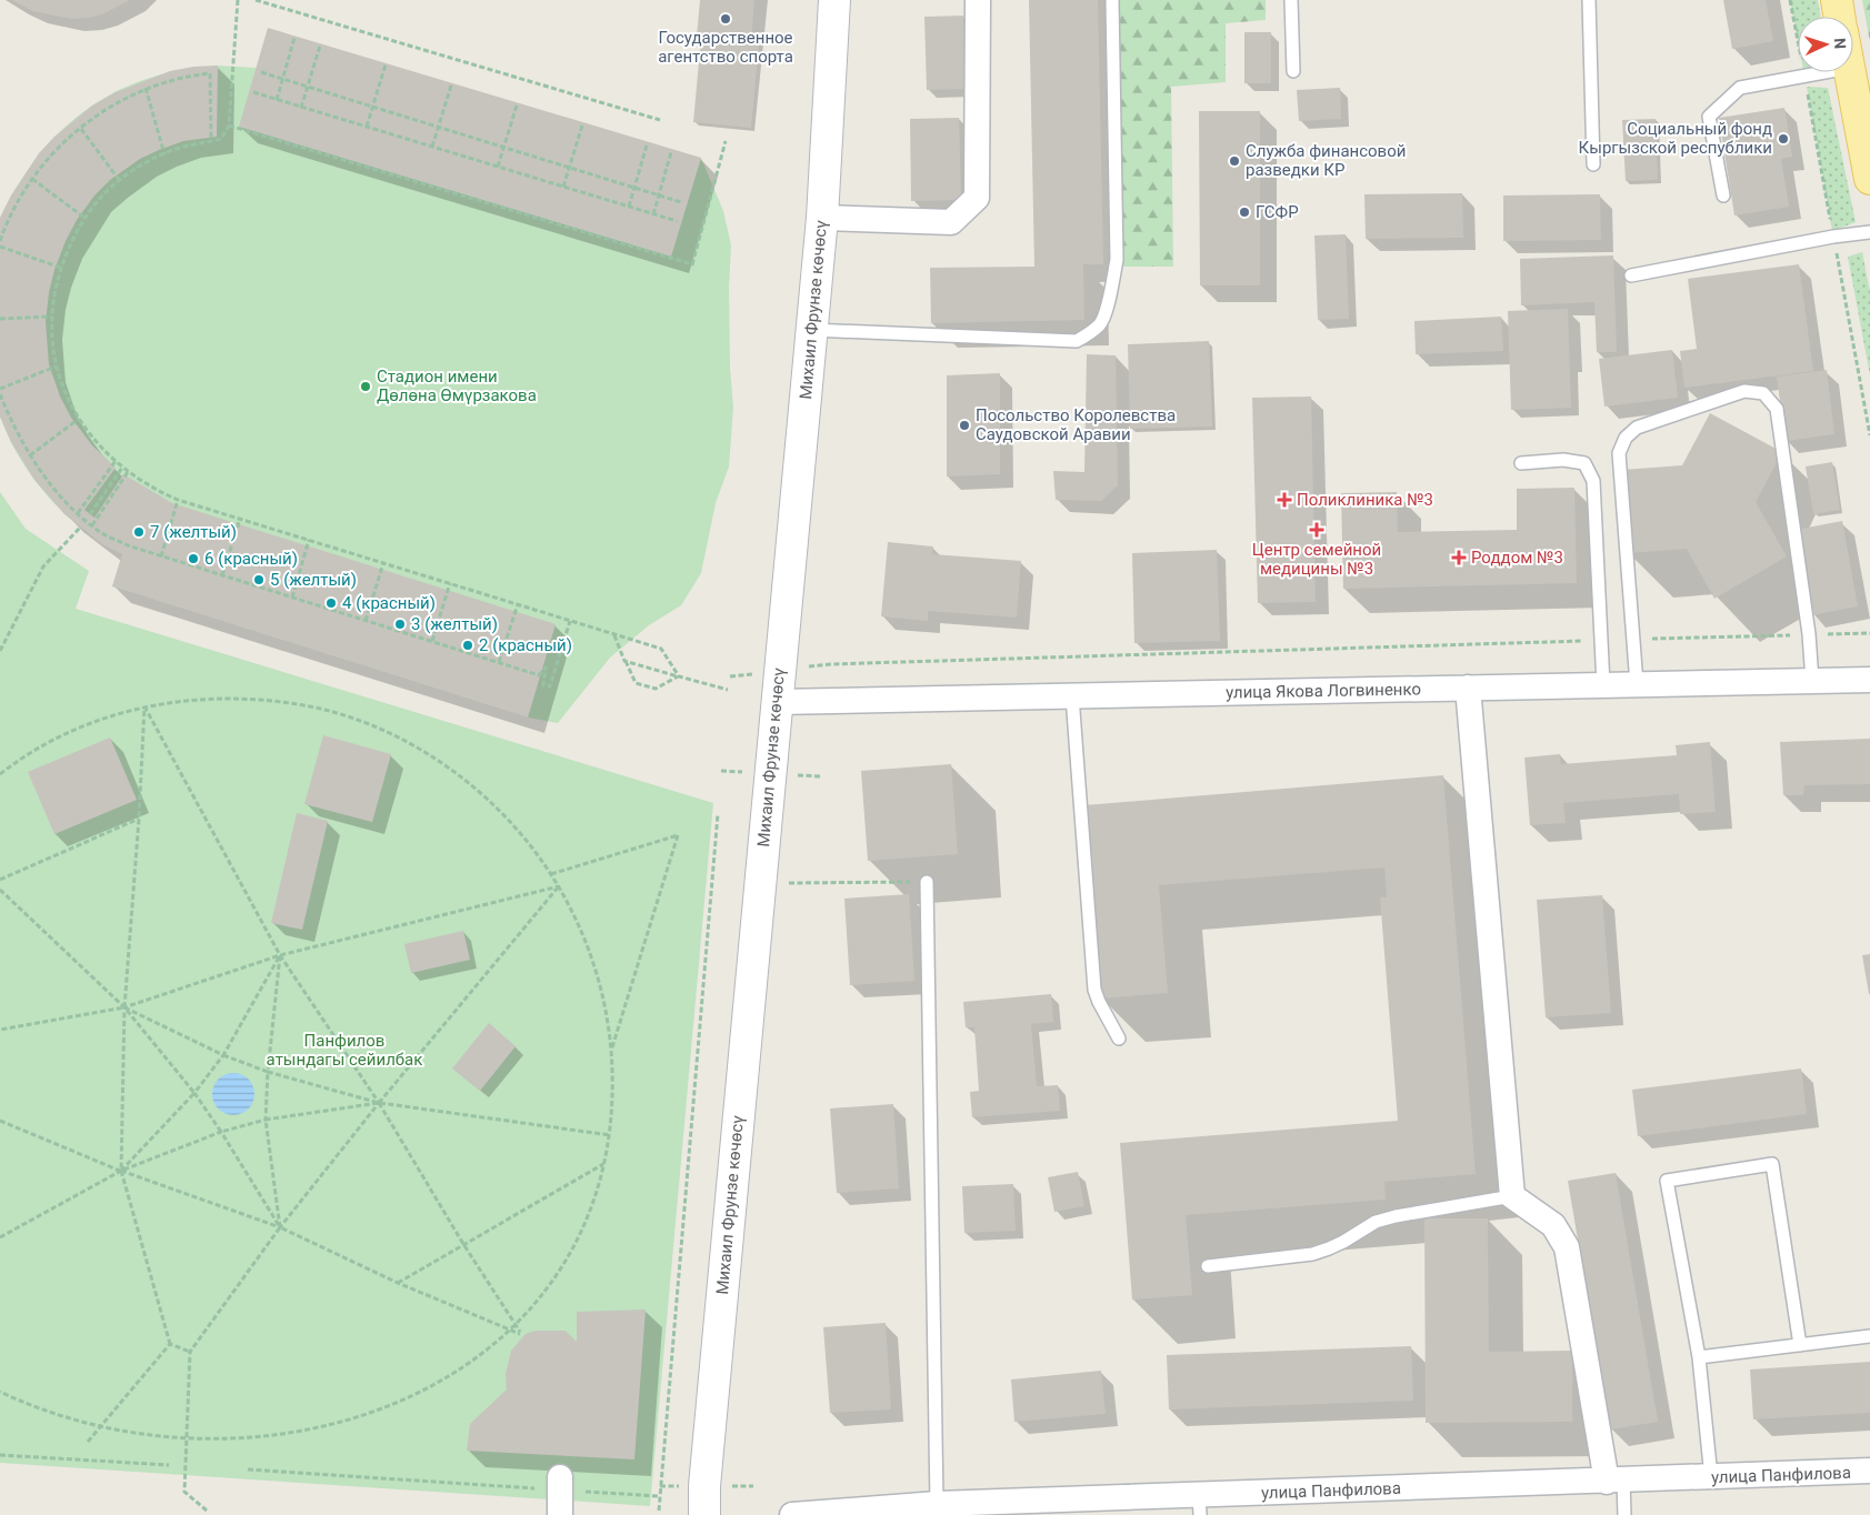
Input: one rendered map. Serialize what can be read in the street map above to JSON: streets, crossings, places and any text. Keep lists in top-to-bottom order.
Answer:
{
  "streets": {
    "main road": ["Михаил Фрунзе көчөсү"],
    "street": ["улица Якова Логвиненко", "улица Панфилова"]
  },
  "crossings": [
    ["Михаил Фрунзе көчөсү", "улица Якова Логвиненко"]
  ],
  "parks": ["Панфилов атындагы сейилбак"],
  "places": {
    "other": [
      "Государственное агентство спорта",
      "Социальный фонд Кыргызской республики",
      "Служба финансовой разведки КР",
      "ГСФР",
      "Стадион имени Дөлөна Өмүрзакова",
      "Посольство Королевства Саудовской Аравии",
      "7 (желтый)",
      "6 (красный)",
      "5 (желтый)",
      "4 (красный)",
      "3 (желтый)",
      "2 (красный)"
    ],
    "health": ["Поликлиника №3", "Центр семейной медицины №3", "Роддом №3"]
  },
  "north": "right"
}
